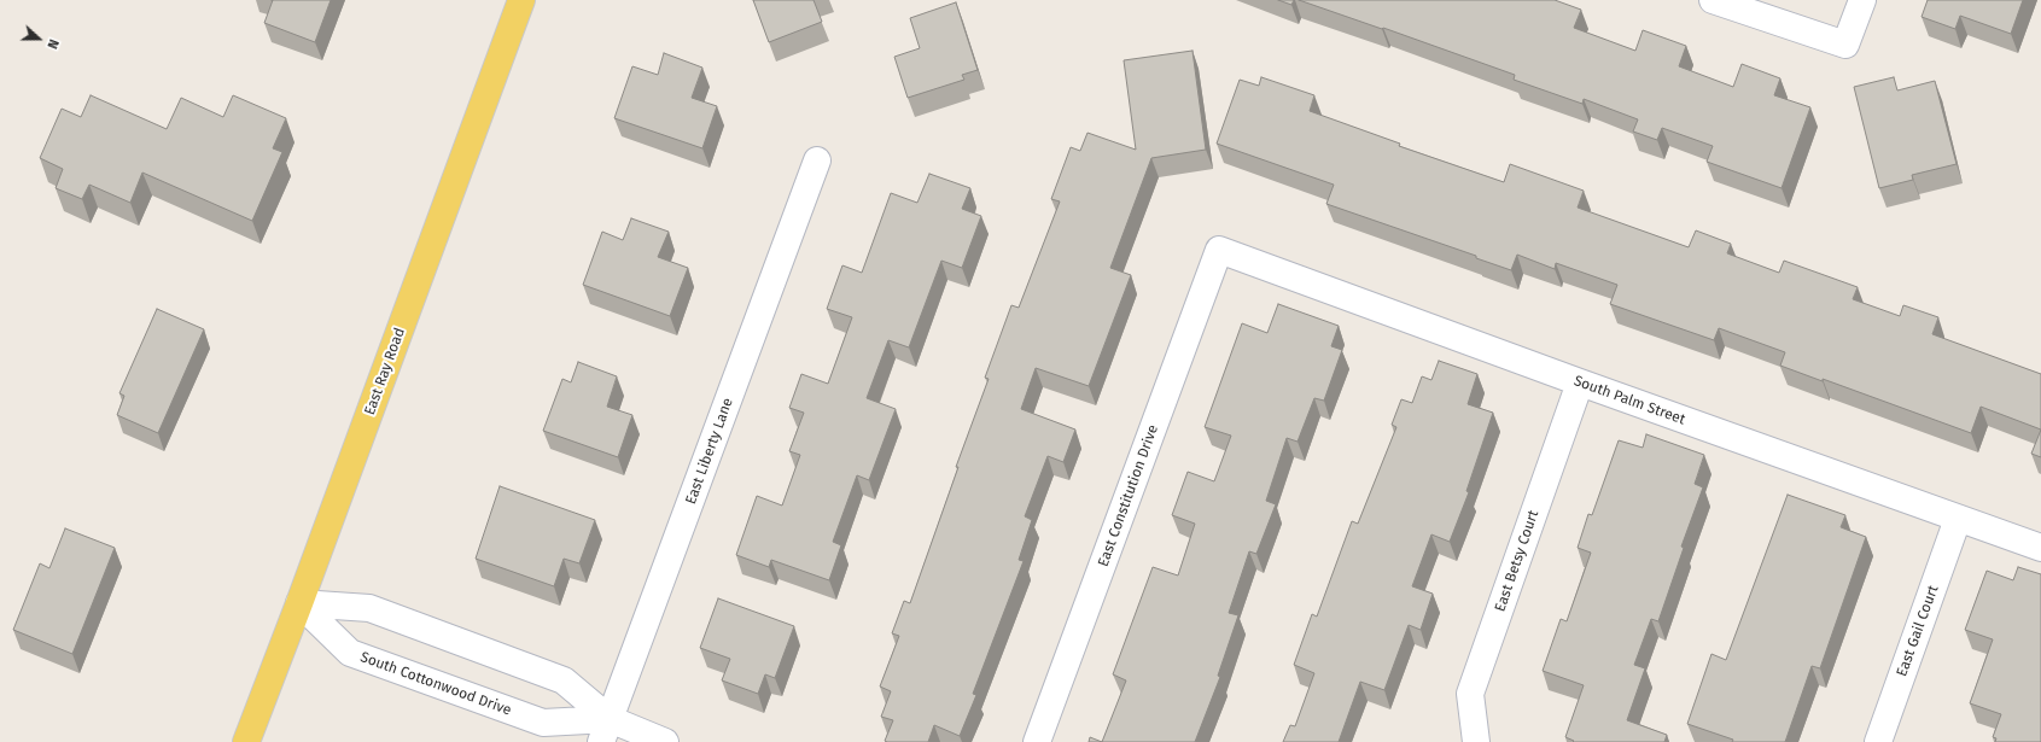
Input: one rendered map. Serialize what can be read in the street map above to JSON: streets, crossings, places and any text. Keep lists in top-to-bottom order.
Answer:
{
  "streets": {
    "main road": ["East Ray Road"],
    "street": [
      "South Palm Street",
      "East Liberty Lane",
      "East Constitution Drive",
      "East Betsy Court",
      "East Gail Court",
      "South Cottonwood Drive"
    ]
  },
  "crossings": [
    ["East Ray Road", "South Cottonwood Drive"],
    ["South Palm Street", "East Constitution Drive"],
    ["South Palm Street", "East Betsy Court"],
    ["South Palm Street", "East Gail Court"],
    ["East Liberty Lane", "South Cottonwood Drive"]
  ],
  "north": "right"
}
